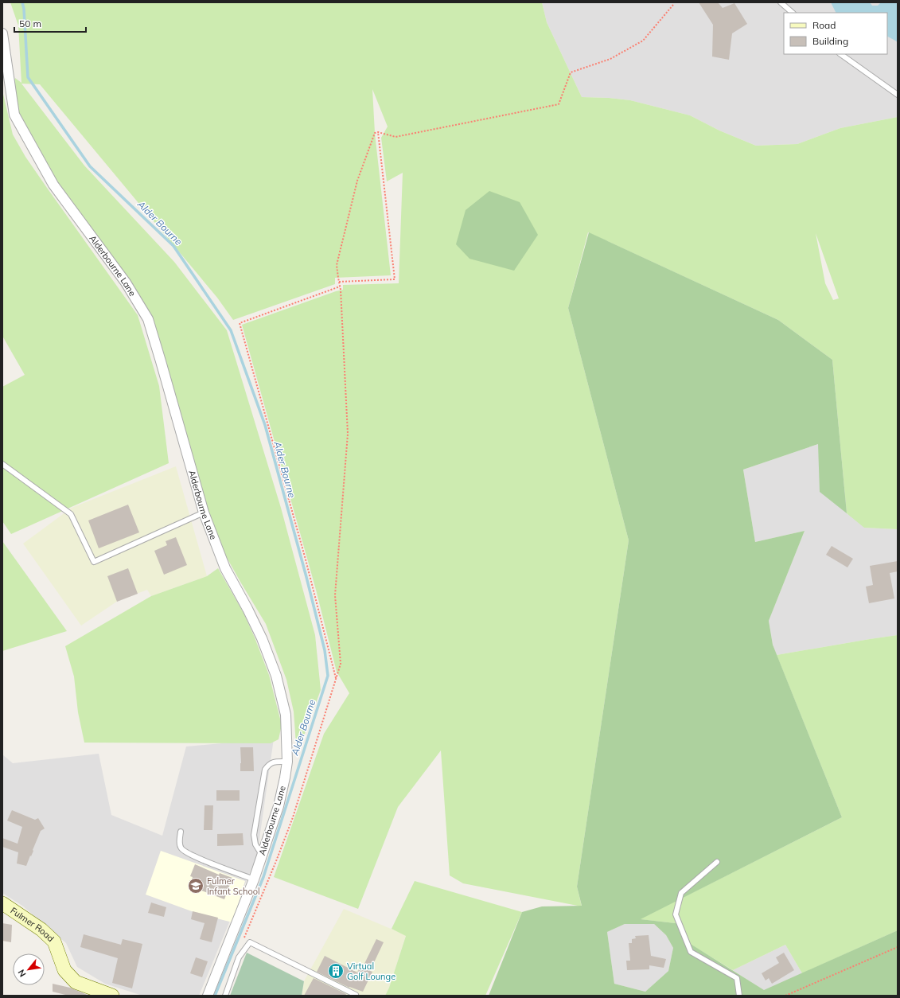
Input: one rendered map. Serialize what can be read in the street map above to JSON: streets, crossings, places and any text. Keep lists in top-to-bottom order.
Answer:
{
  "streets": {
    "street": ["Alderbourne Lane", "Fulmer Road"]
  },
  "water": ["Alder Bourne"],
  "places": {
    "school or university": ["Fulmer Infant School"],
    "building": ["Virtual Golf Lounge"]
  },
  "legend": ["Road", "Building"],
  "scale_bar": "50 m",
  "north": "bottom left"
}
